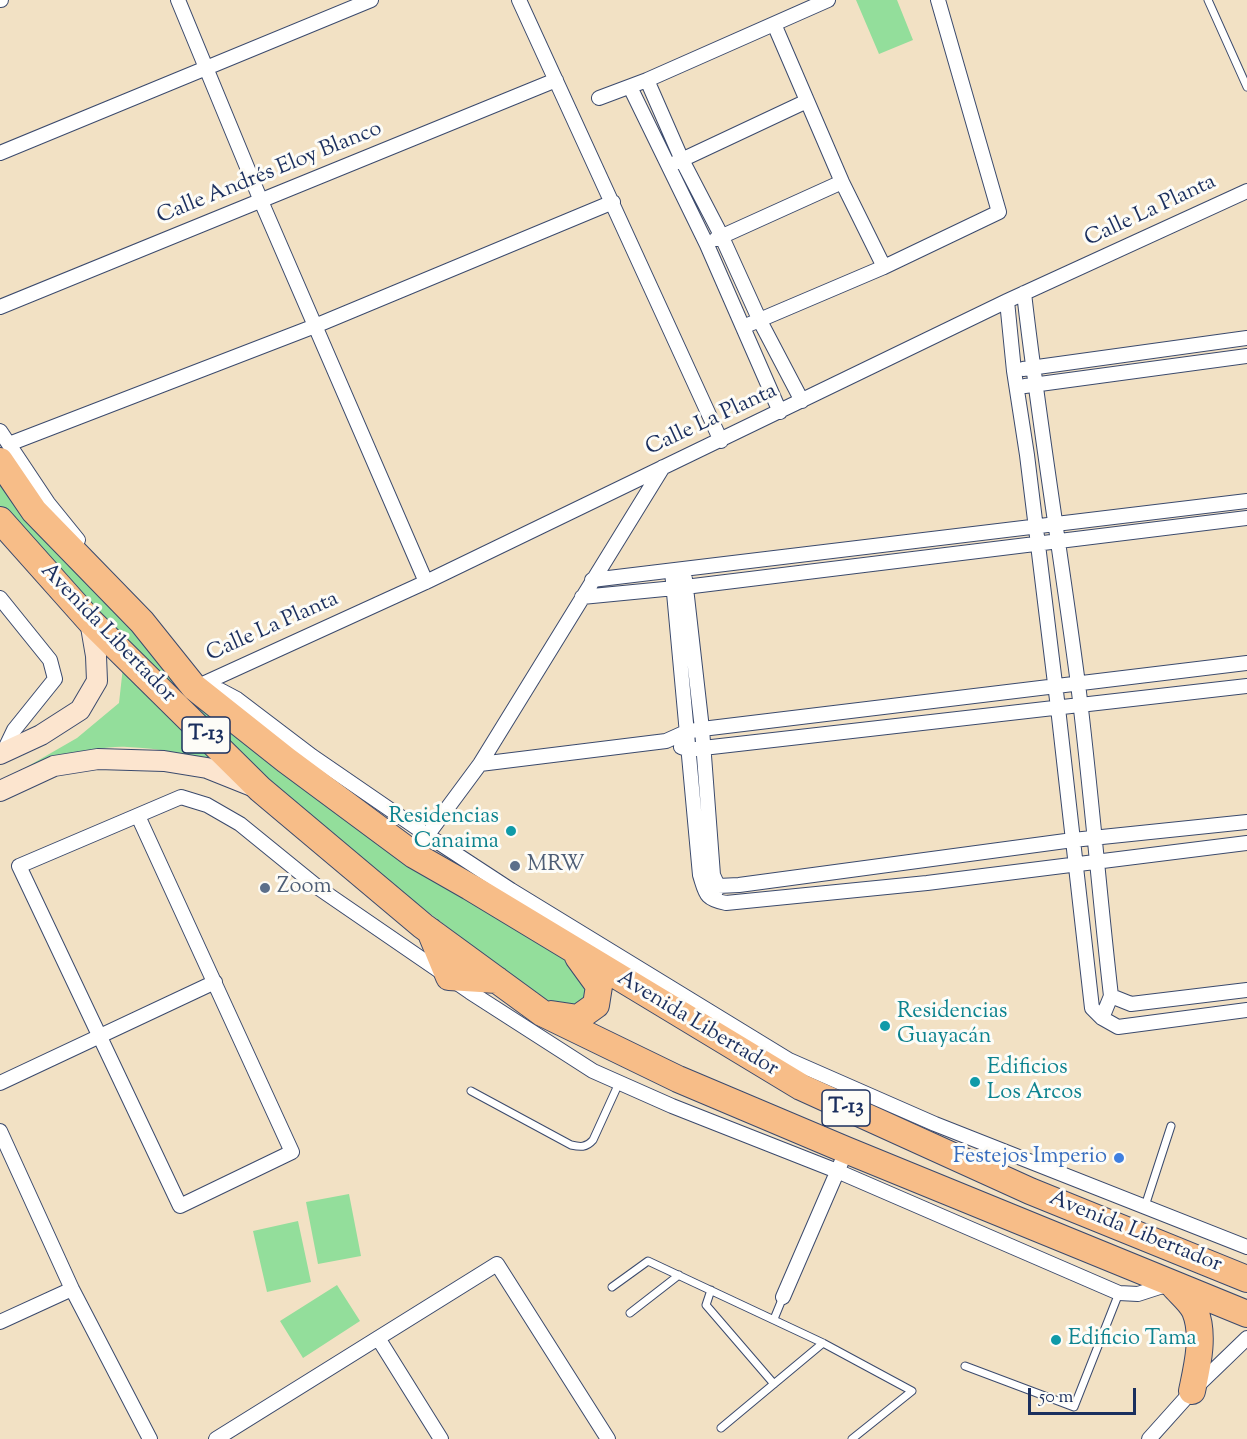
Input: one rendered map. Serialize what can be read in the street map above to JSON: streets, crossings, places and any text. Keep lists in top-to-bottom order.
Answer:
{
  "streets": {
    "highway": ["Avenida Libertador", "T-13"],
    "street": ["Calle Andrés Eloy Blanco", "Calle La Planta"]
  },
  "crossings": [
    ["Calle La Planta", "Avenida Libertador"],
    ["Avenida Libertador", "T-13"]
  ],
  "places": [
    "Residencias Canaima",
    "MRW",
    "Zoom",
    "Residencias Guayacán",
    "Edificios Los Arcos",
    "Festejos Imperio",
    "Edificio Tama"
  ],
  "scale_bar": "50 m"
}
